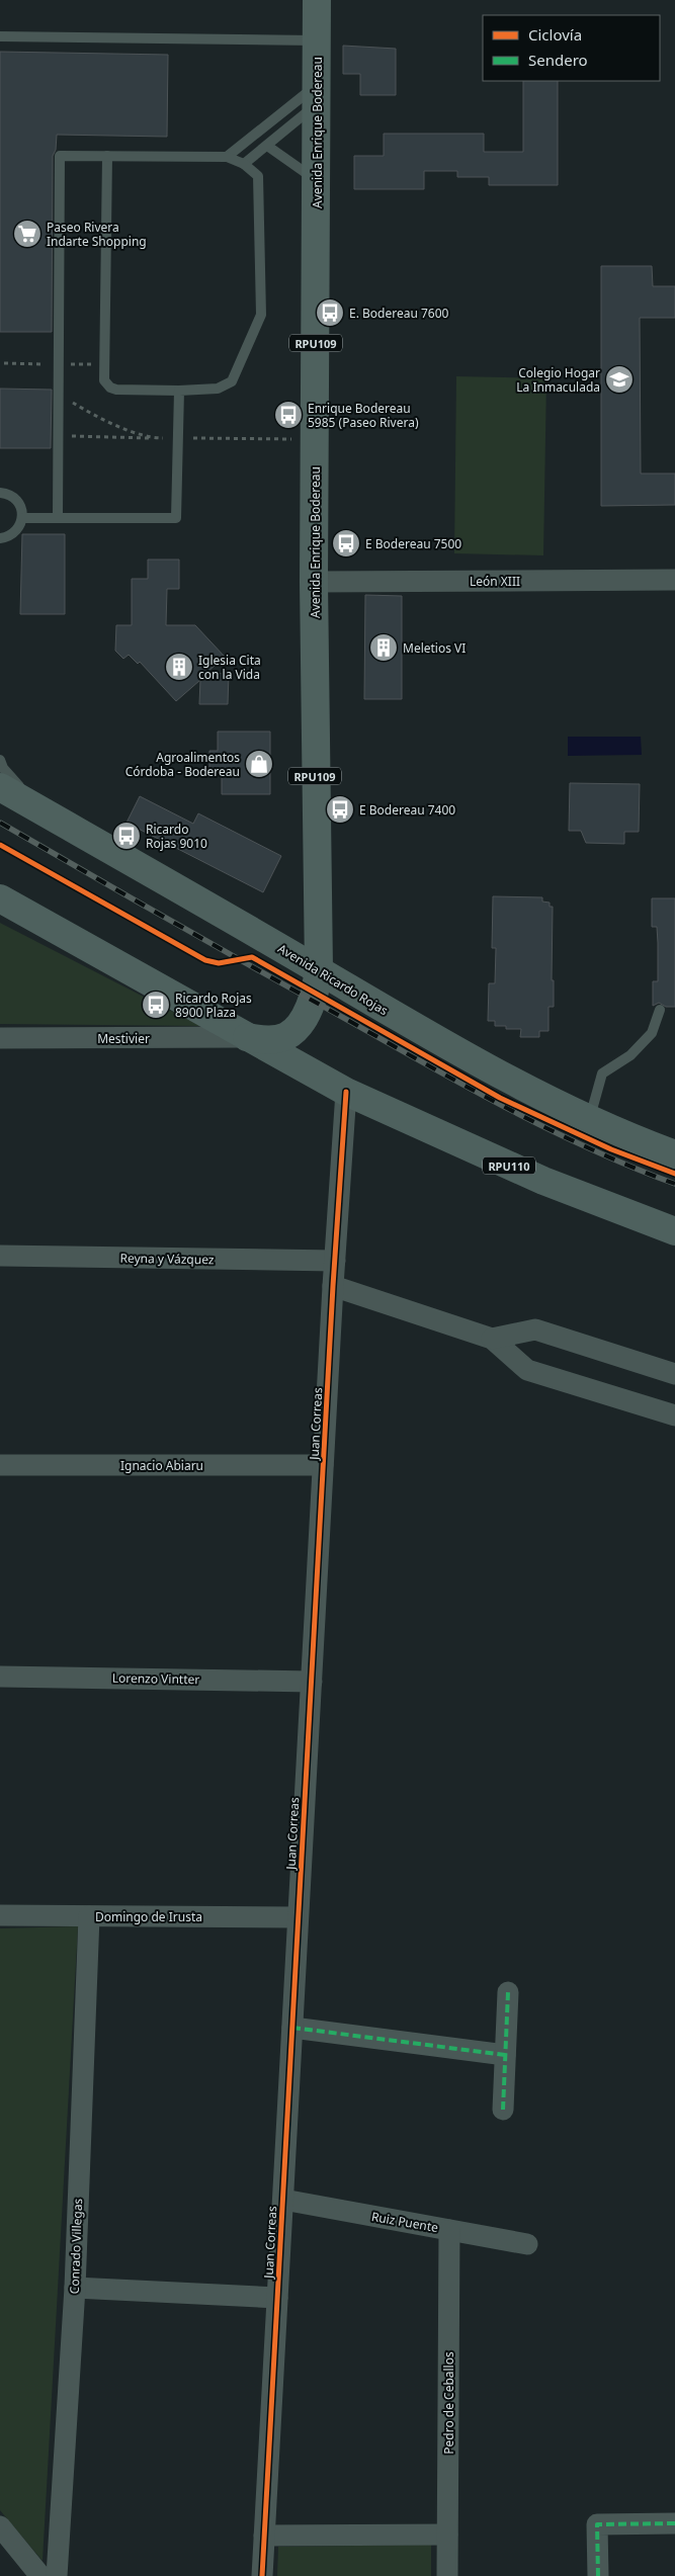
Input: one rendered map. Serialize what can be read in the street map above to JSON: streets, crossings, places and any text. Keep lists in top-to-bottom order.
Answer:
{
  "streets": {
    "main road": [
      "Avenida Enrique Bodereau",
      "RPU109",
      "Avenida Ricardo Rojas",
      "RPU110"
    ],
    "street": [
      "León XIII",
      "Mestivier",
      "Reyna y Vázquez",
      "Juan Correas",
      "Ignacio Abiaru",
      "Lorenzo Vintter",
      "Domingo de Irusta",
      "Ruiz Puente",
      "Conrado Villegas",
      "Pedro de Ceballos"
    ]
  },
  "crossings": [
    ["Avenida Enrique Bodereau", "RPU109"],
    ["Avenida Enrique Bodereau", "León XIII"],
    ["Avenida Enrique Bodereau", "Avenida Ricardo Rojas"],
    ["Avenida Enrique Bodereau", "Mestivier"],
    ["Avenida Enrique Bodereau", "RPU110"],
    ["RPU109", "Mestivier"],
    ["RPU109", "RPU110"],
    ["Mestivier", "RPU110"],
    ["RPU110", "Juan Correas"],
    ["Reyna y Vázquez", "Juan Correas"],
    ["Juan Correas", "Ignacio Abiaru"],
    ["Juan Correas", "Lorenzo Vintter"],
    ["Juan Correas", "Domingo de Irusta"],
    ["Juan Correas", "Ruiz Puente"],
    ["Domingo de Irusta", "Conrado Villegas"],
    ["Ruiz Puente", "Pedro de Ceballos"]
  ],
  "places": {
    "supermarket": ["Paseo Rivera Indarte Shopping"],
    "bus stop": [
      "E. Bodereau 7600",
      "Enrique Bodereau 5985 (Paseo Rivera)",
      "E Bodereau 7500",
      "E Bodereau 7400",
      "Ricardo Rojas 9010",
      "Ricardo Rojas 8900 Plaza"
    ],
    "school or university": ["Colegio Hogar La Inmaculada"],
    "building": ["Meletios VI", "Iglesia Cita con la Vida"],
    "shop": ["Agroalimentos Córdoba - Bodereau"]
  },
  "legend": ["Ciclovía", "Sendero"]
}
